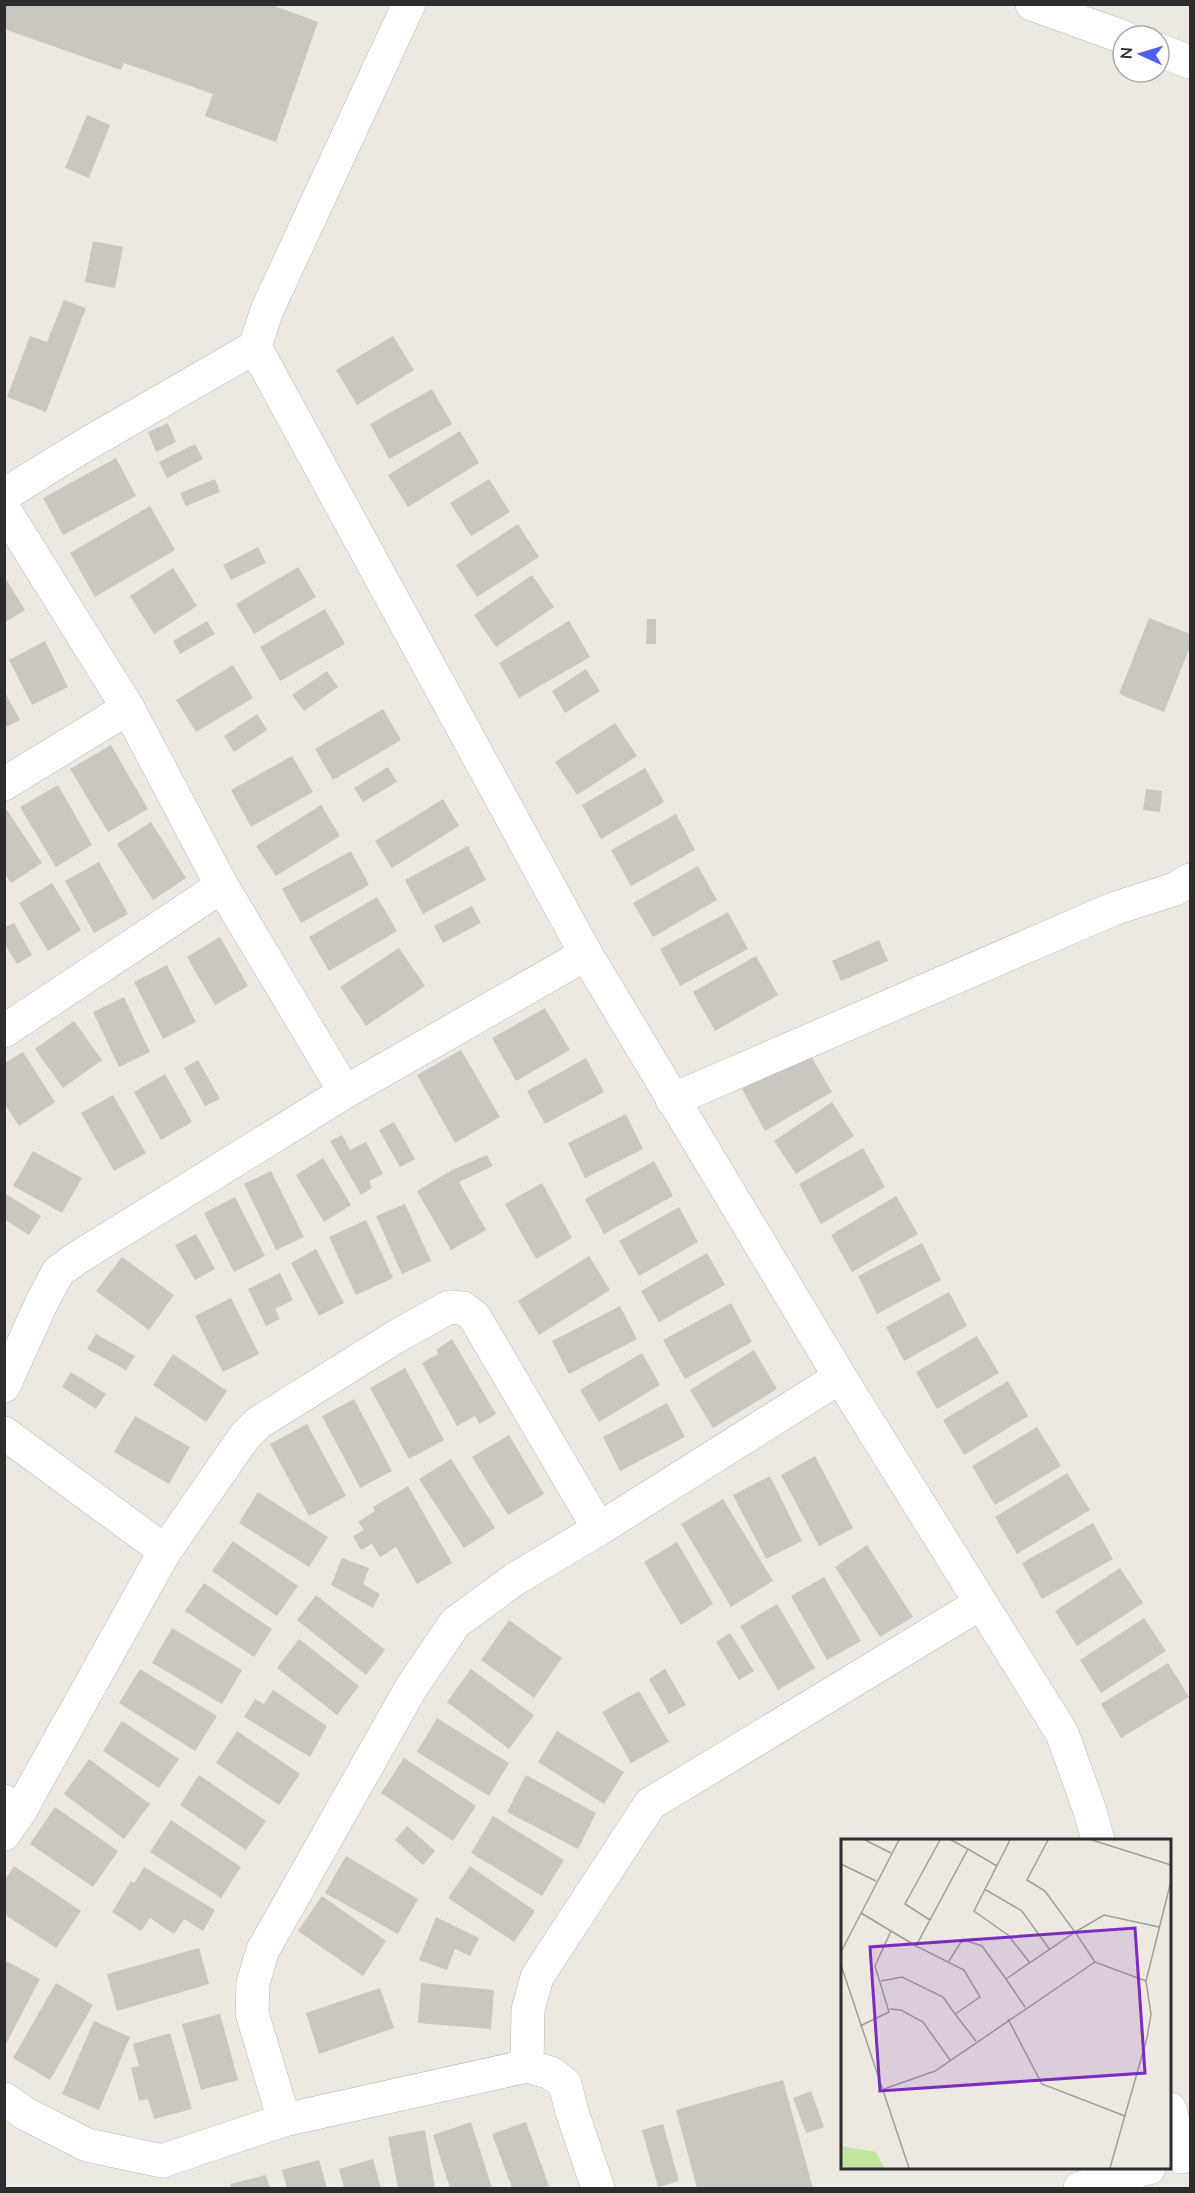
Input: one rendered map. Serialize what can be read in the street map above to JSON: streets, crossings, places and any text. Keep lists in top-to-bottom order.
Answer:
{
  "north": "left"
}
